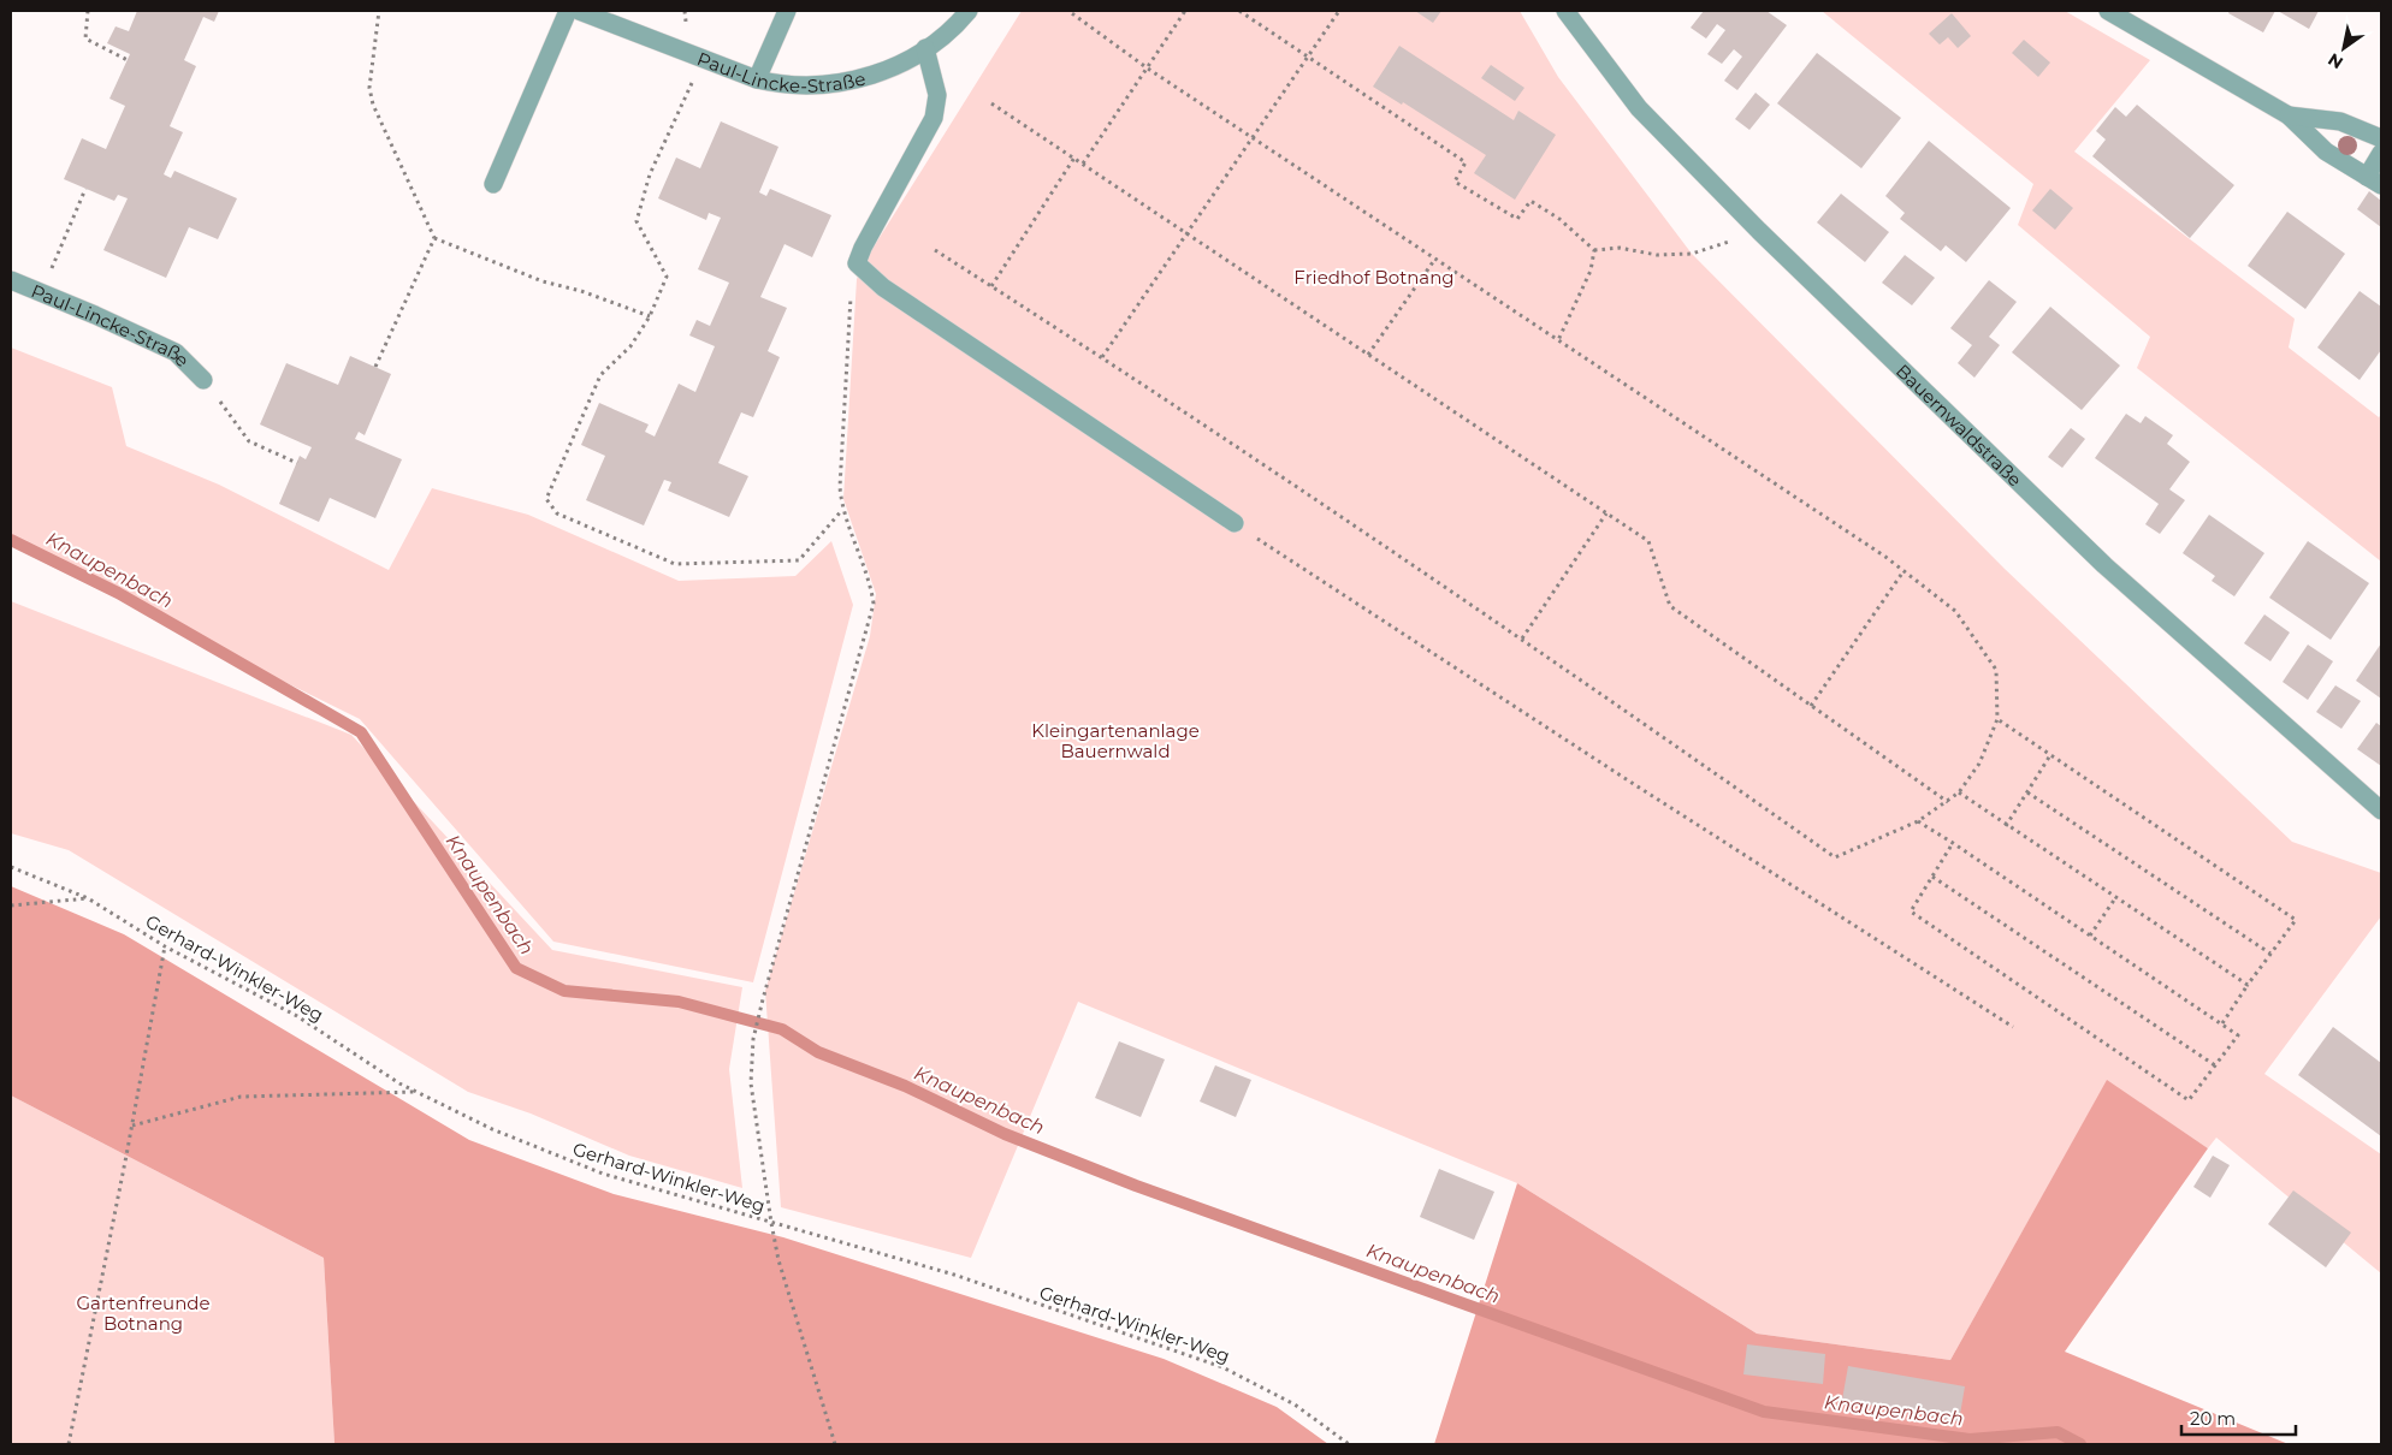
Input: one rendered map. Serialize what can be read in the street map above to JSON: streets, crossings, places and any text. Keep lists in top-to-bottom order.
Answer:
{
  "streets": {
    "street": ["Paul-Lincke-Straße", "Bauernwaldstraße"],
    "path": ["Gerhard-Winkler-Weg"]
  },
  "water": ["Knaupenbach"],
  "parks": ["Friedhof Botnang", "Kleingartenanlage Bauernwald", "Gartenfreunde Botnang"],
  "scale_bar": "20 m",
  "north": "bottom left"
}
